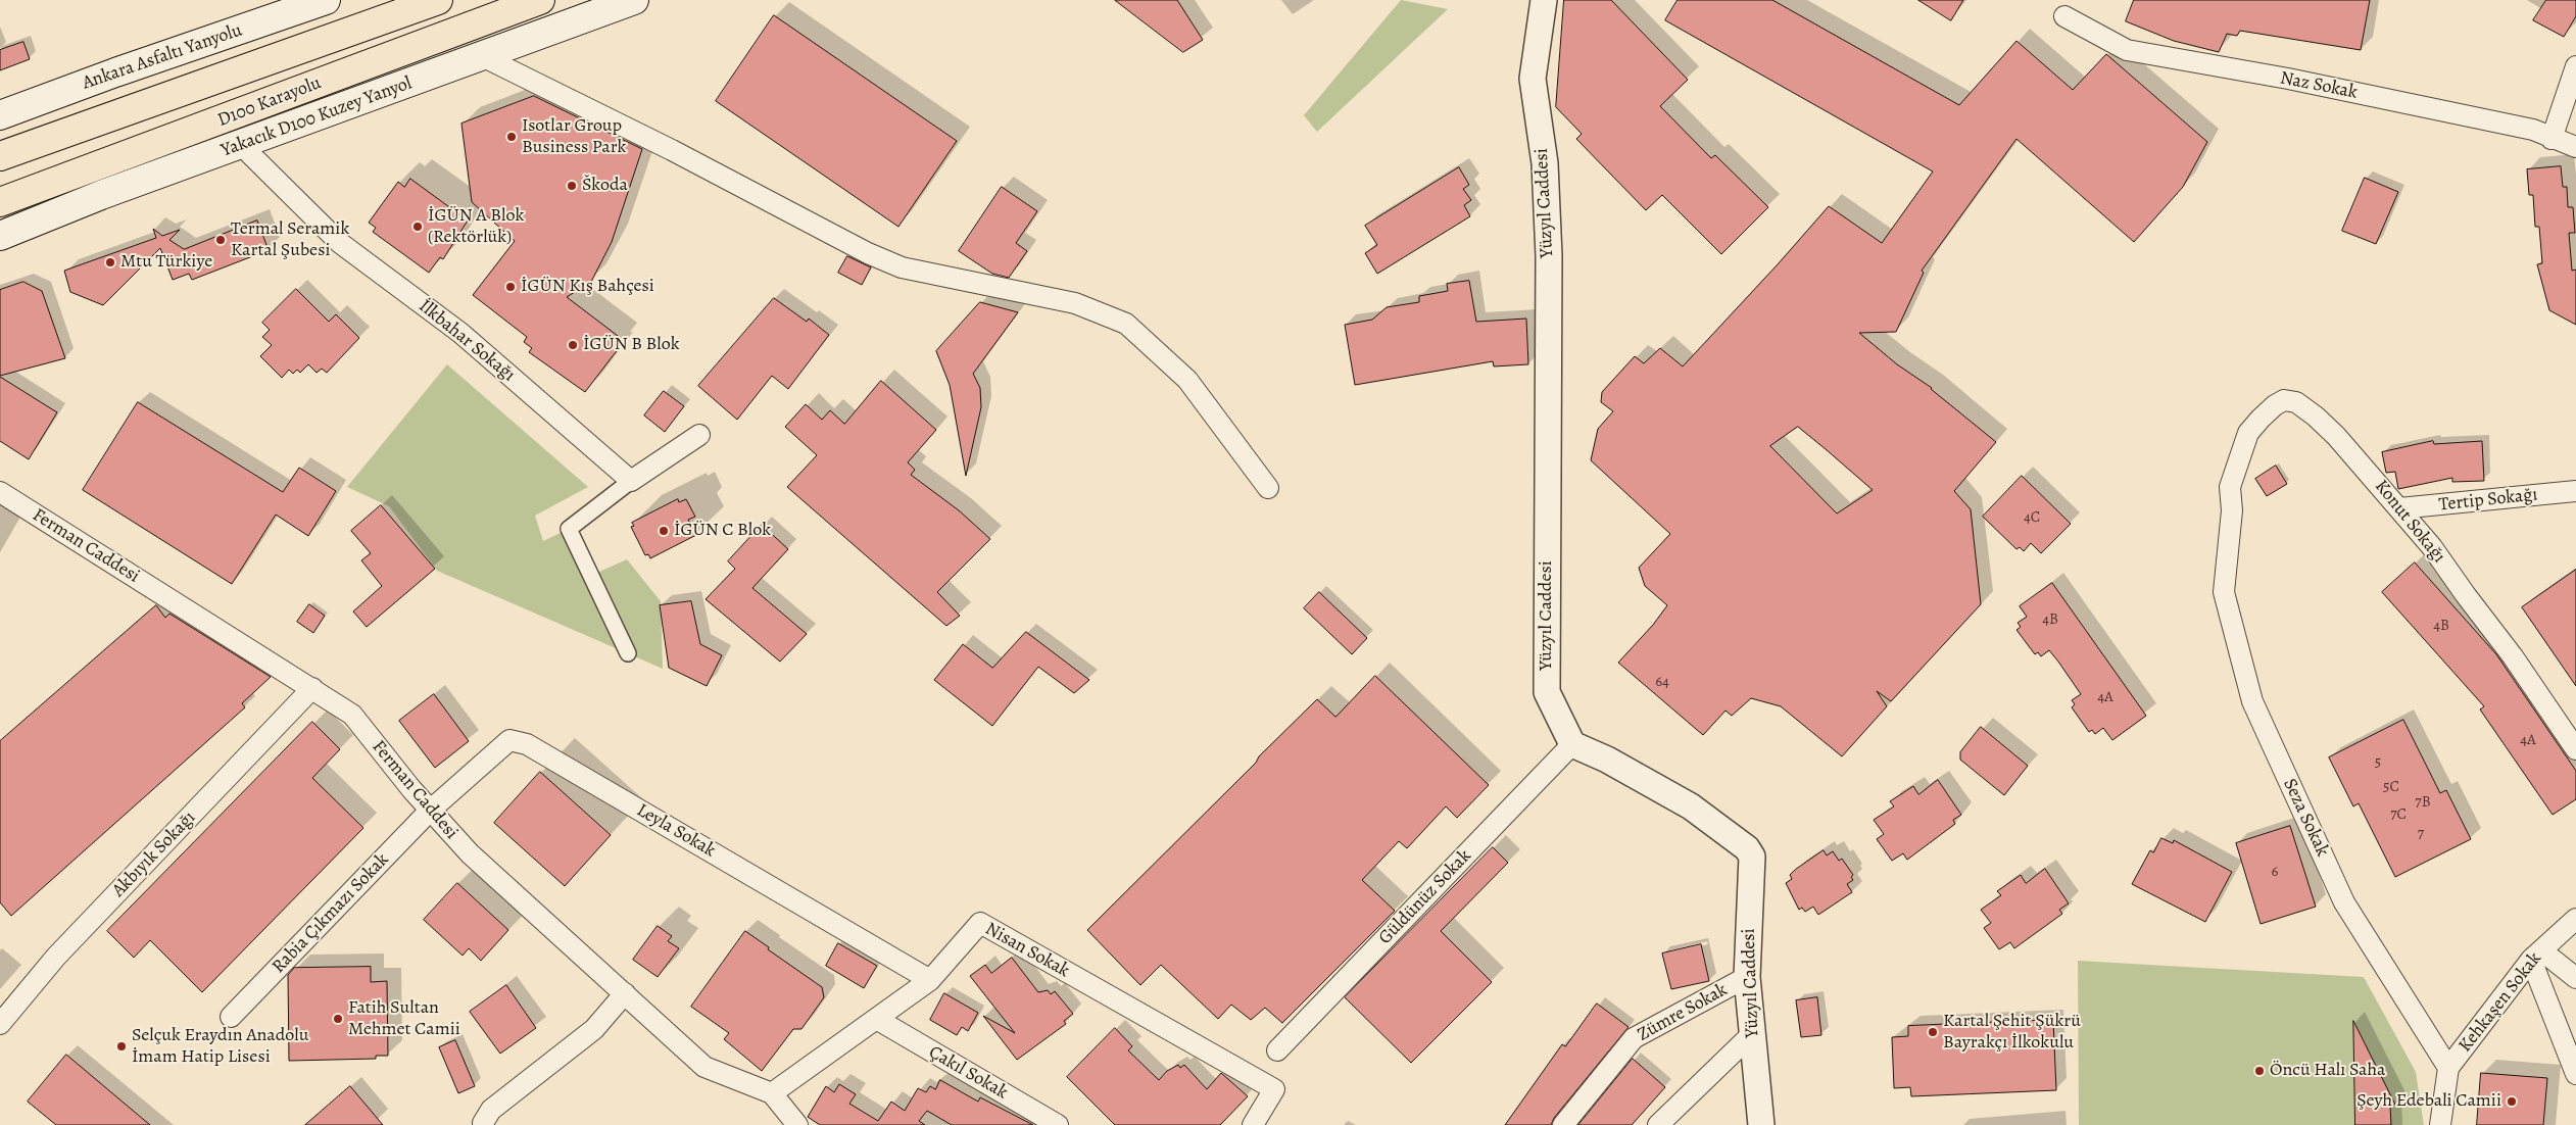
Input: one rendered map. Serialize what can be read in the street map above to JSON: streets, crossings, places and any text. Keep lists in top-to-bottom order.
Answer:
{
  "streets": {
    "highway": ["D100 Karayolu"],
    "main road": ["Ankara Asfaltı Yanyolu", "Yakacık D100 Kuzey Yanyol"],
    "street": [
      "Naz Sokak",
      "Yüzyıl Caddesi",
      "İlkbahar Sokağı",
      "Tertip Sokağı",
      "Konut Sokağı",
      "Ferman Caddesi",
      "Seza Sokak",
      "Leyla Sokak",
      "Akbıyık Sokağı",
      "Güldünüz Sokak",
      "Rabia Çıkmazı Sokak",
      "Nisan Sokak",
      "Kehkaşen Sokak",
      "Zümre Sokak",
      "Çakıl Sokak"
    ]
  },
  "crossings": [
    ["Yakacık D100 Kuzey Yanyol", "İlkbahar Sokağı"],
    ["Yüzyıl Caddesi", "Güldünüz Sokak"],
    ["Yüzyıl Caddesi", "Zümre Sokak"],
    ["Tertip Sokağı", "Konut Sokağı"],
    ["Konut Sokağı", "Seza Sokak"],
    ["Ferman Caddesi", "Leyla Sokak"],
    ["Ferman Caddesi", "Akbıyık Sokağı"],
    ["Ferman Caddesi", "Rabia Çıkmazı Sokak"],
    ["Ferman Caddesi", "Nisan Sokak"],
    ["Seza Sokak", "Kehkaşen Sokak"],
    ["Leyla Sokak", "Rabia Çıkmazı Sokak"],
    ["Leyla Sokak", "Nisan Sokak"],
    ["Nisan Sokak", "Çakıl Sokak"]
  ],
  "places": [
    "Isotlar Group Business Park",
    "Škoda",
    "İGÜN A Blok (Rektörlük)",
    "Termal Seramik Kartal Şubesi",
    "Mtu Türkiye",
    "İGÜN Kış Bahçesi",
    "İGÜN B Blok",
    "İGÜN C Blok",
    "Fatih Sultan Mehmet Camii",
    "Kartal Şehit Şükrü Bayrakçı İlkokulu",
    "Selçuk Eraydın Anadolu İmam Hatip Lisesi",
    "Öncü Halı Saha",
    "Şeyh Edebali Camii"
  ],
  "house_numbers": [
    "4C",
    "4B",
    "4B",
    "64",
    "4A",
    "4A",
    "5",
    "5C",
    "7B",
    "7C",
    "7",
    "6"
  ]
}
